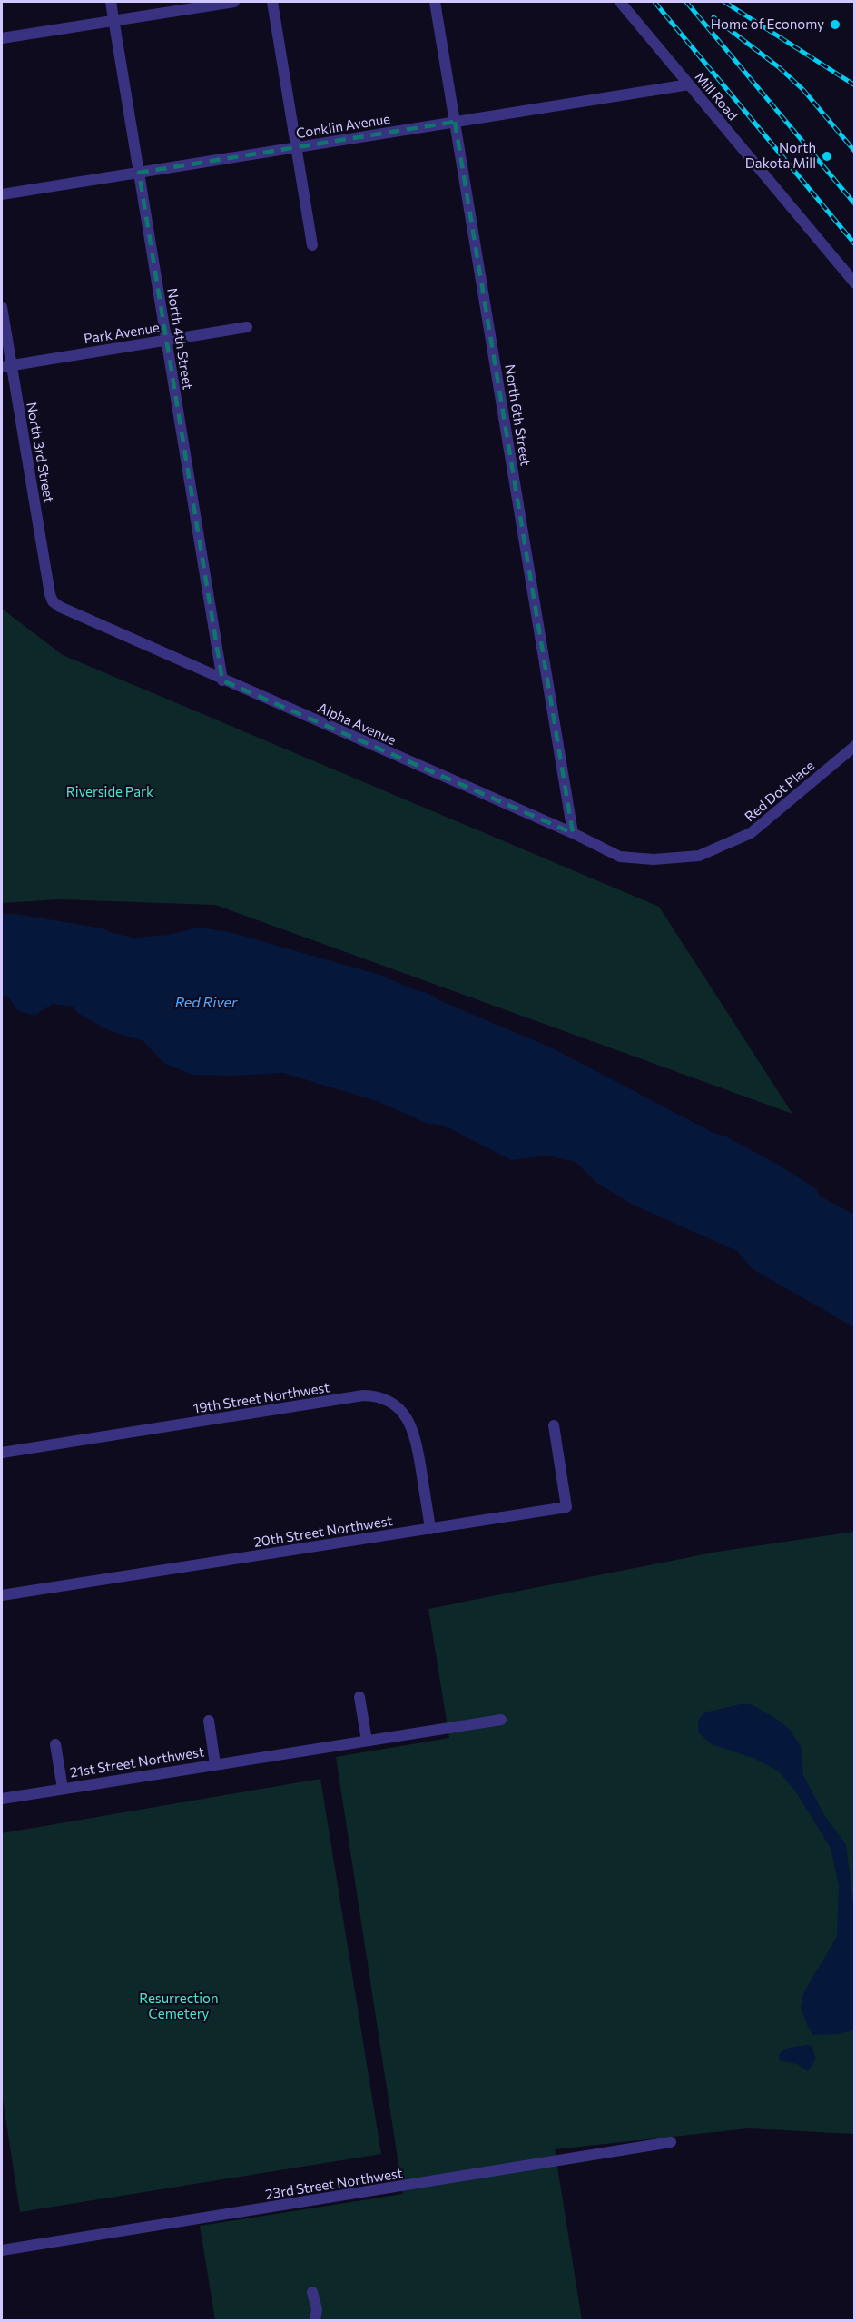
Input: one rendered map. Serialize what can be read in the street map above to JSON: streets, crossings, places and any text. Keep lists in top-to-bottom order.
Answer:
{
  "streets": {
    "street": [
      "Mill Road",
      "Conklin Avenue",
      "Park Avenue",
      "North 4th Street",
      "North 6th Street",
      "North 3rd Street",
      "Alpha Avenue",
      "Red Dot Place",
      "19th Street Northwest",
      "20th Street Northwest",
      "21st Street Northwest",
      "23rd Street Northwest"
    ]
  },
  "crossings": [
    ["Mill Road", "Conklin Avenue"],
    ["Conklin Avenue", "North 4th Street"],
    ["Conklin Avenue", "North 6th Street"],
    ["Park Avenue", "North 4th Street"],
    ["Park Avenue", "North 3rd Street"],
    ["North 4th Street", "Alpha Avenue"],
    ["North 6th Street", "Alpha Avenue"],
    ["North 3rd Street", "Alpha Avenue"],
    ["Alpha Avenue", "Red Dot Place"],
    ["19th Street Northwest", "20th Street Northwest"]
  ],
  "water": ["Red River"],
  "parks": ["Riverside Park", "Resurrection Cemetery"],
  "places": ["Home of Economy", "North Dakota Mill"]
}
